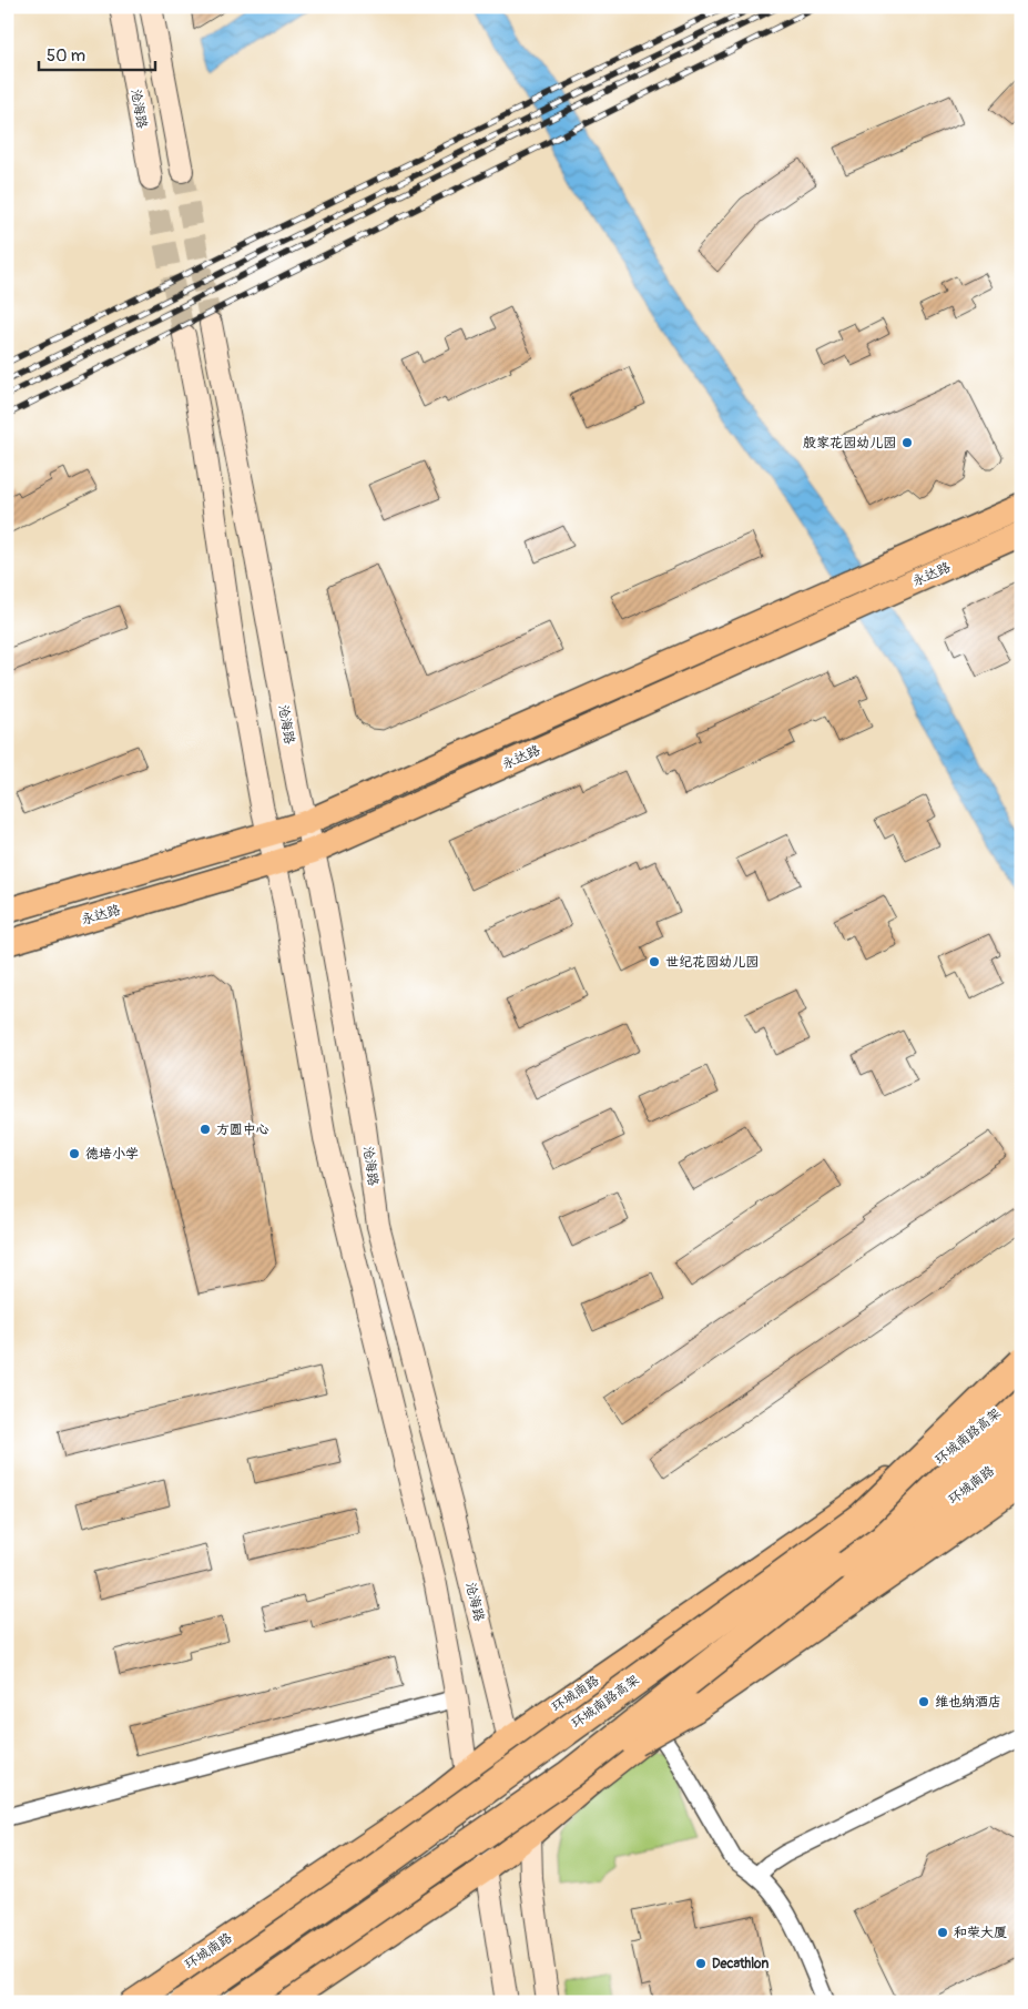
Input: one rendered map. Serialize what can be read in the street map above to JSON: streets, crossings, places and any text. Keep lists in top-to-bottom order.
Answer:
{
  "streets": {
    "highway": ["环城南路高架"],
    "main road": ["沧海路", "永达路", "环城南路"]
  },
  "crossings": [
    ["沧海路", "永达路"],
    ["沧海路", "环城南路"],
    ["环城南路高架", "环城南路"]
  ],
  "places": [
    "殷家花园幼儿园",
    "世纪花园幼儿园",
    "方圆中心",
    "德培小学",
    "维也纳酒店",
    "和荣大厦",
    "Decathlon"
  ],
  "scale_bar": "50 m"
}
